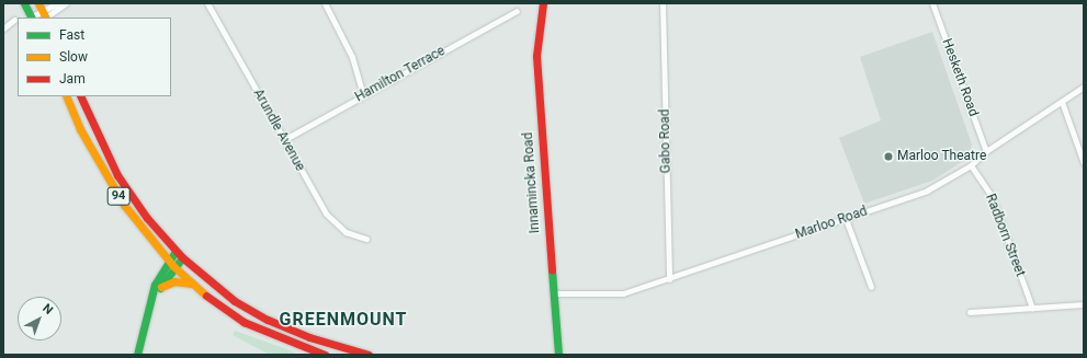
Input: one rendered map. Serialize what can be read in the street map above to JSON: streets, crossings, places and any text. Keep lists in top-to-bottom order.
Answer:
{
  "streets": {
    "main road": ["Innamincka Road", "94"],
    "street": [
      "Hamilton Terrace",
      "Hesketh Road",
      "Arundle Avenue",
      "Gabo Road",
      "Marloo Road",
      "Radborn Street"
    ]
  },
  "crossings": [
    ["Hamilton Terrace", "Arundle Avenue"],
    ["Hesketh Road", "Marloo Road"],
    ["Gabo Road", "Marloo Road"],
    ["Innamincka Road", "Marloo Road"],
    ["Marloo Road", "Radborn Street"]
  ],
  "districts": ["GREENMOUNT"],
  "places": ["Marloo Theatre"],
  "legend": ["Fast", "Slow", "Jam"],
  "north": "top right"
}
